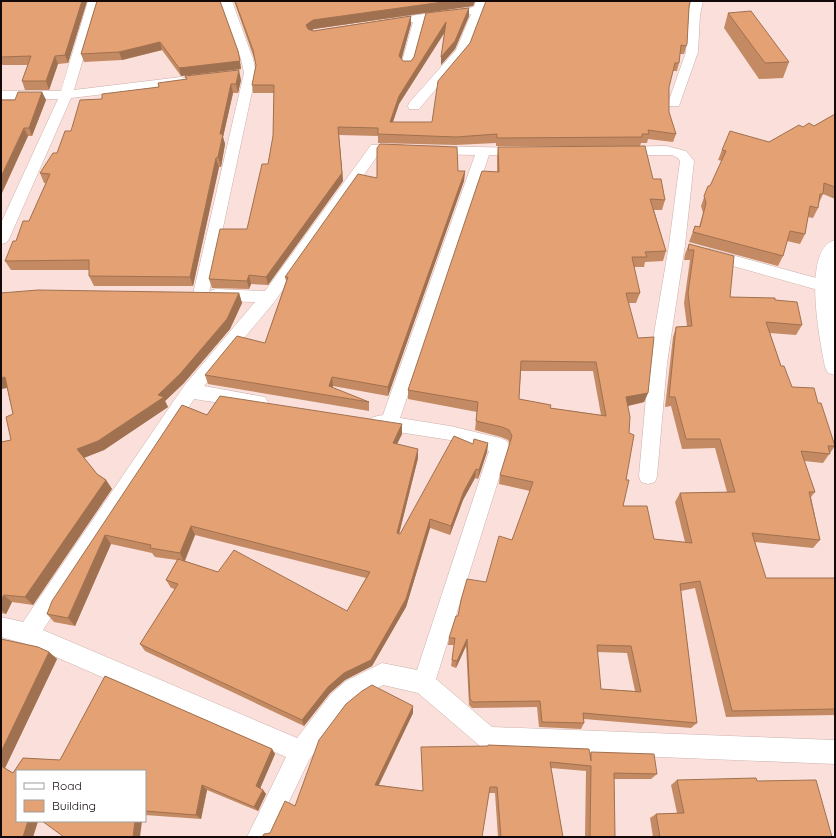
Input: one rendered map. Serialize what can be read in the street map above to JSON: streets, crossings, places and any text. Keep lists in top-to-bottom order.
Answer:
{
  "legend": ["Road", "Building"]
}
